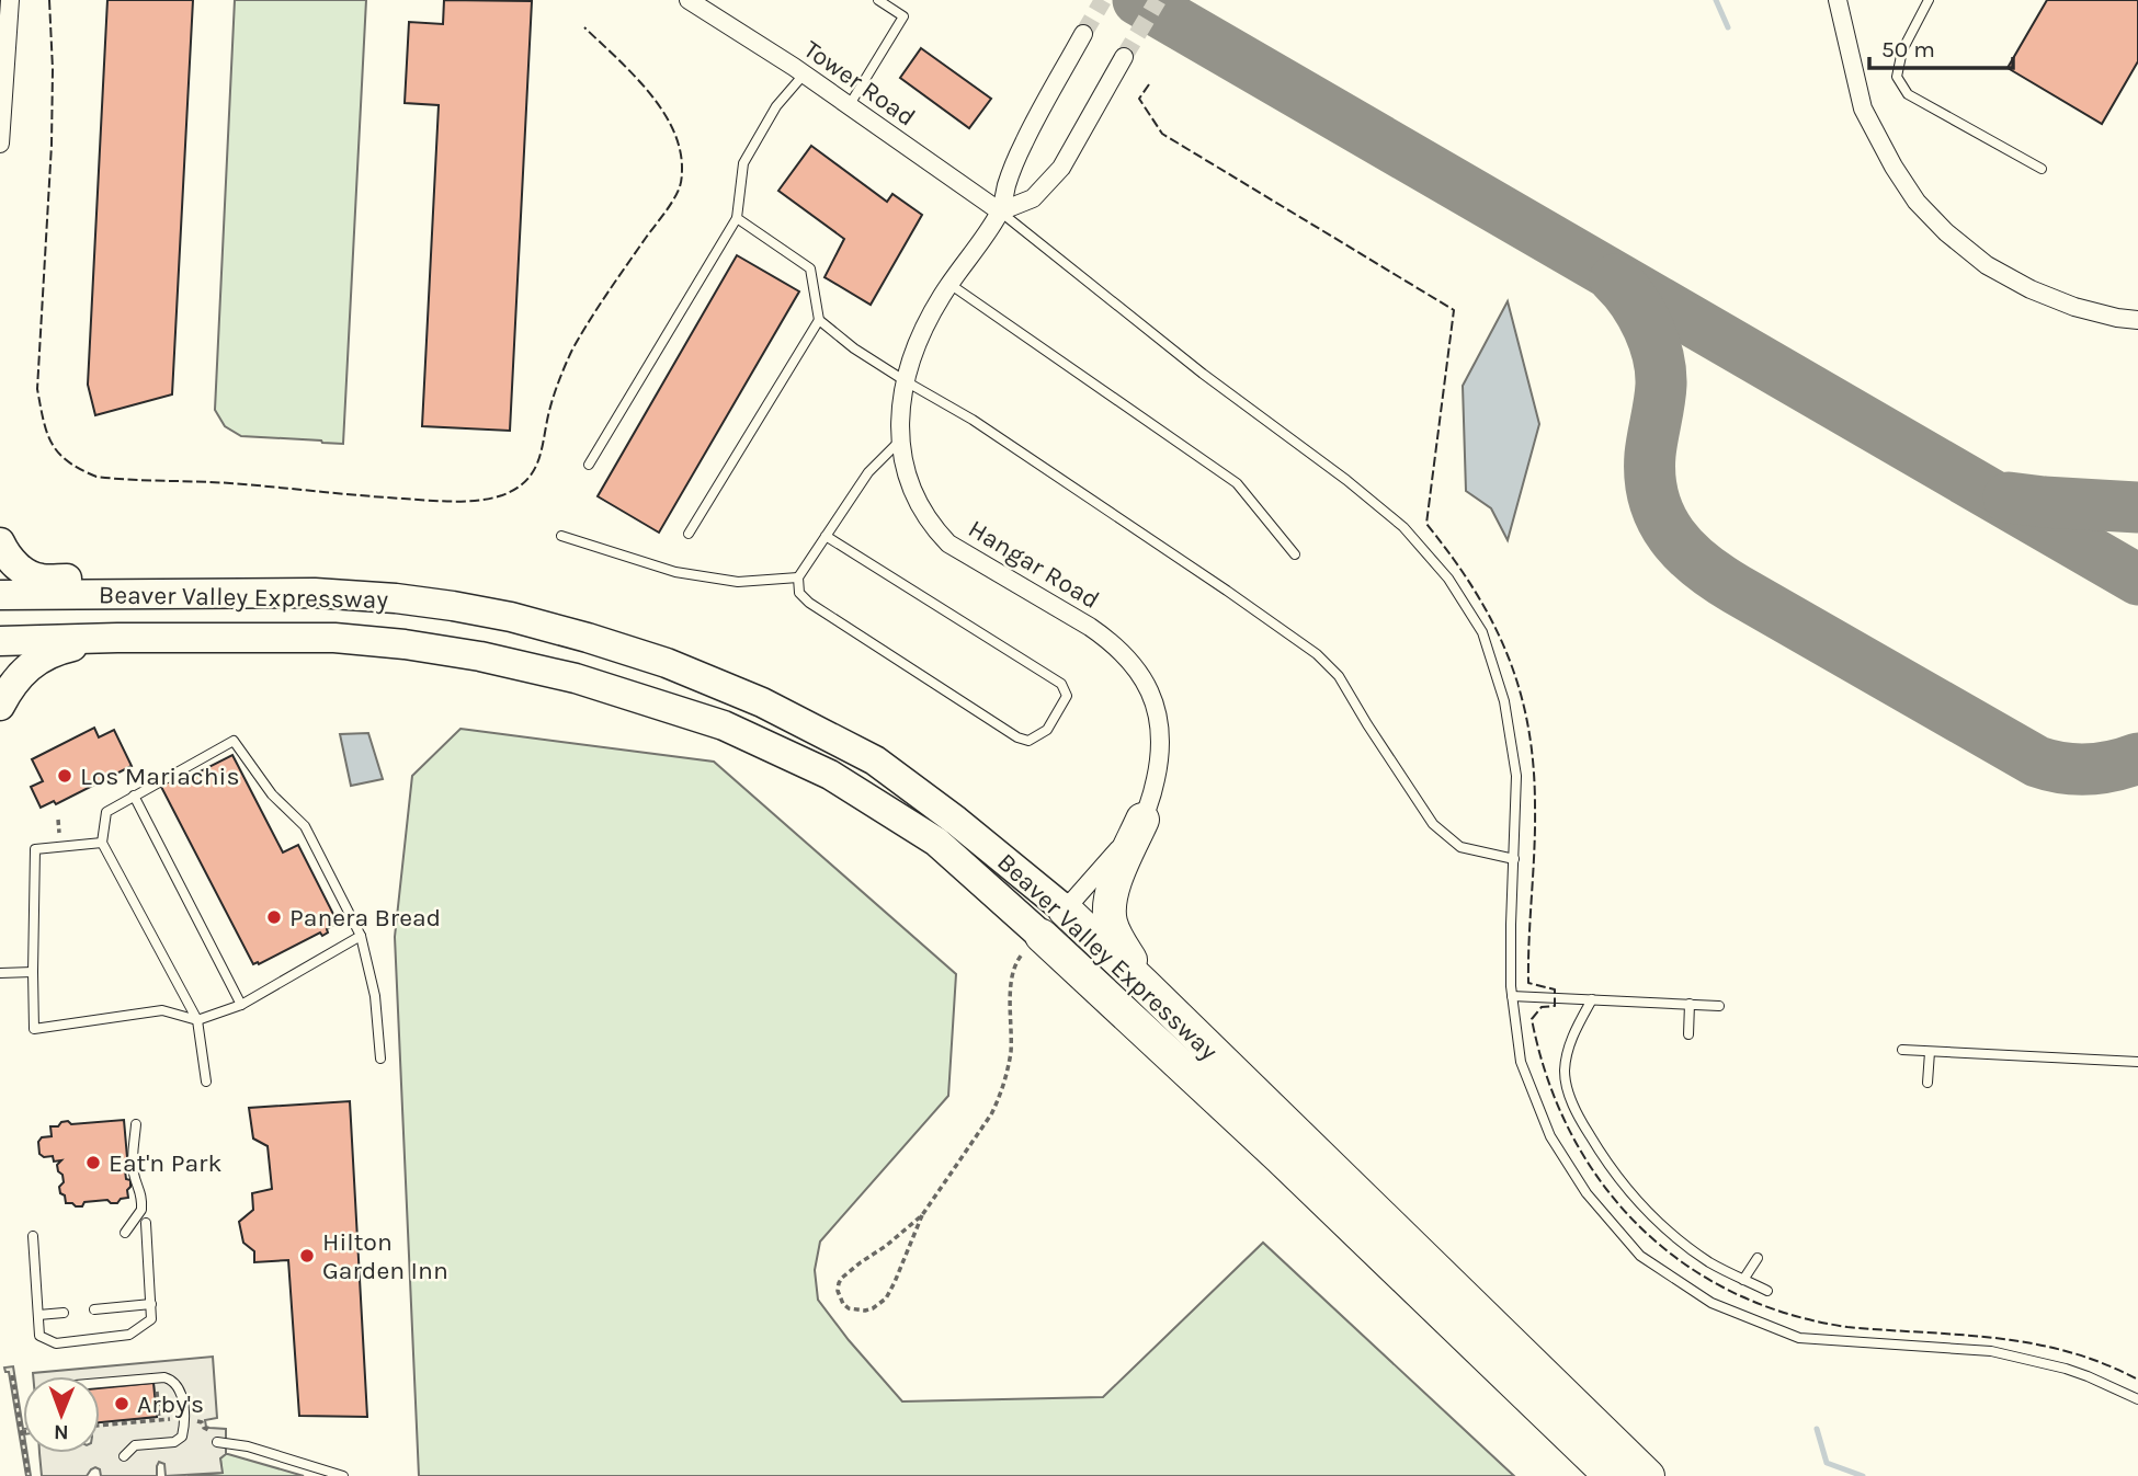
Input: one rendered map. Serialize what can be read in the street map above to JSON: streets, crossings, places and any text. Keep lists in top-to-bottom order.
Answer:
{
  "streets": {
    "highway": ["Beaver Valley Expressway"],
    "street": ["Tower Road", "Hangar Road"]
  },
  "crossings": [
    ["Tower Road", "Hangar Road"],
    ["Hangar Road", "Beaver Valley Expressway"]
  ],
  "places": [
    "Los Mariachis",
    "Panera Bread",
    "Eat'n Park",
    "Hilton Garden Inn",
    "Arby's"
  ],
  "scale_bar": "50 m",
  "north": "bottom"
}
